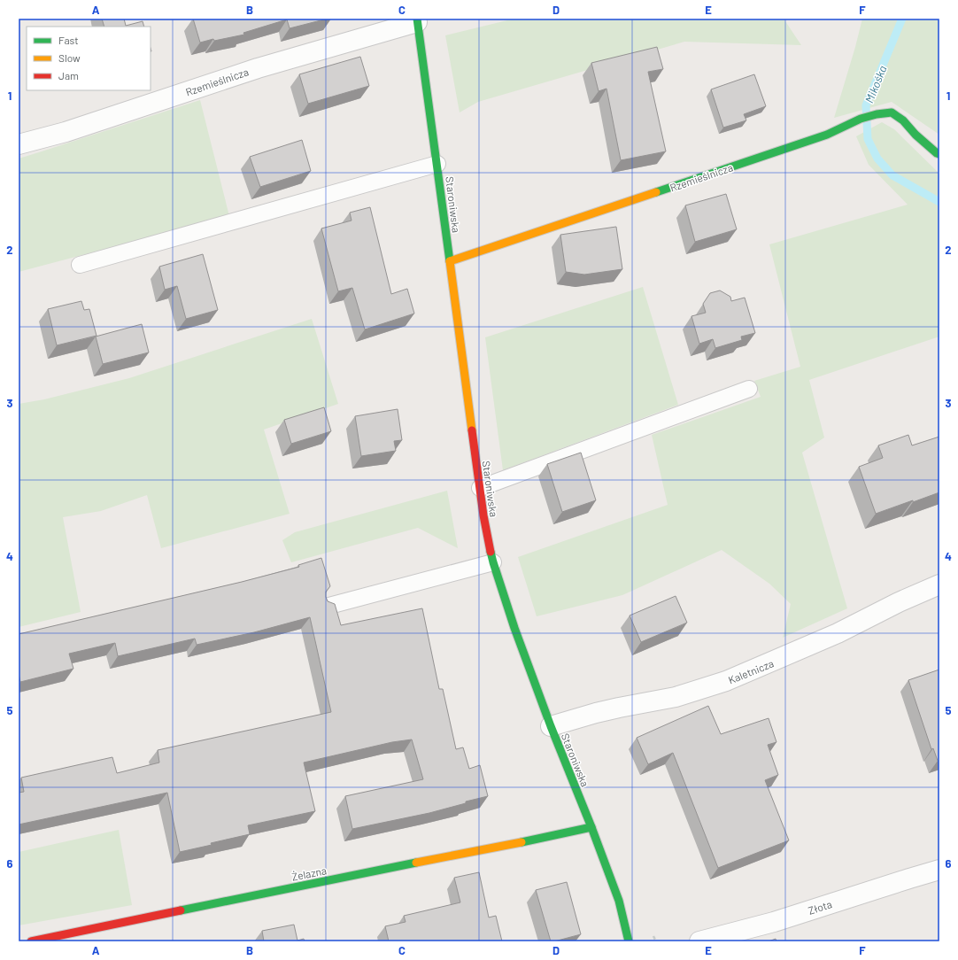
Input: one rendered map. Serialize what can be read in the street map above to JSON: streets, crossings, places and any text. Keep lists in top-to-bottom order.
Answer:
{
  "streets": {
    "street": [
      "Rzemieślnicza",
      "Staroniwska",
      "Kaletnicza",
      "Żelazna",
      "Złota"
    ]
  },
  "crossings": [
    ["Rzemieślnicza", "Staroniwska"],
    ["Staroniwska", "Kaletnicza"],
    ["Staroniwska", "Żelazna"]
  ],
  "water": ["Mikośka"],
  "legend": ["Fast", "Slow", "Jam"],
  "grid": {
    "columns": [
      "A",
      "B",
      "C",
      "D",
      "E",
      "F"
    ],
    "rows": [
      "1",
      "2",
      "3",
      "4",
      "5",
      "6"
    ]
  }
}
